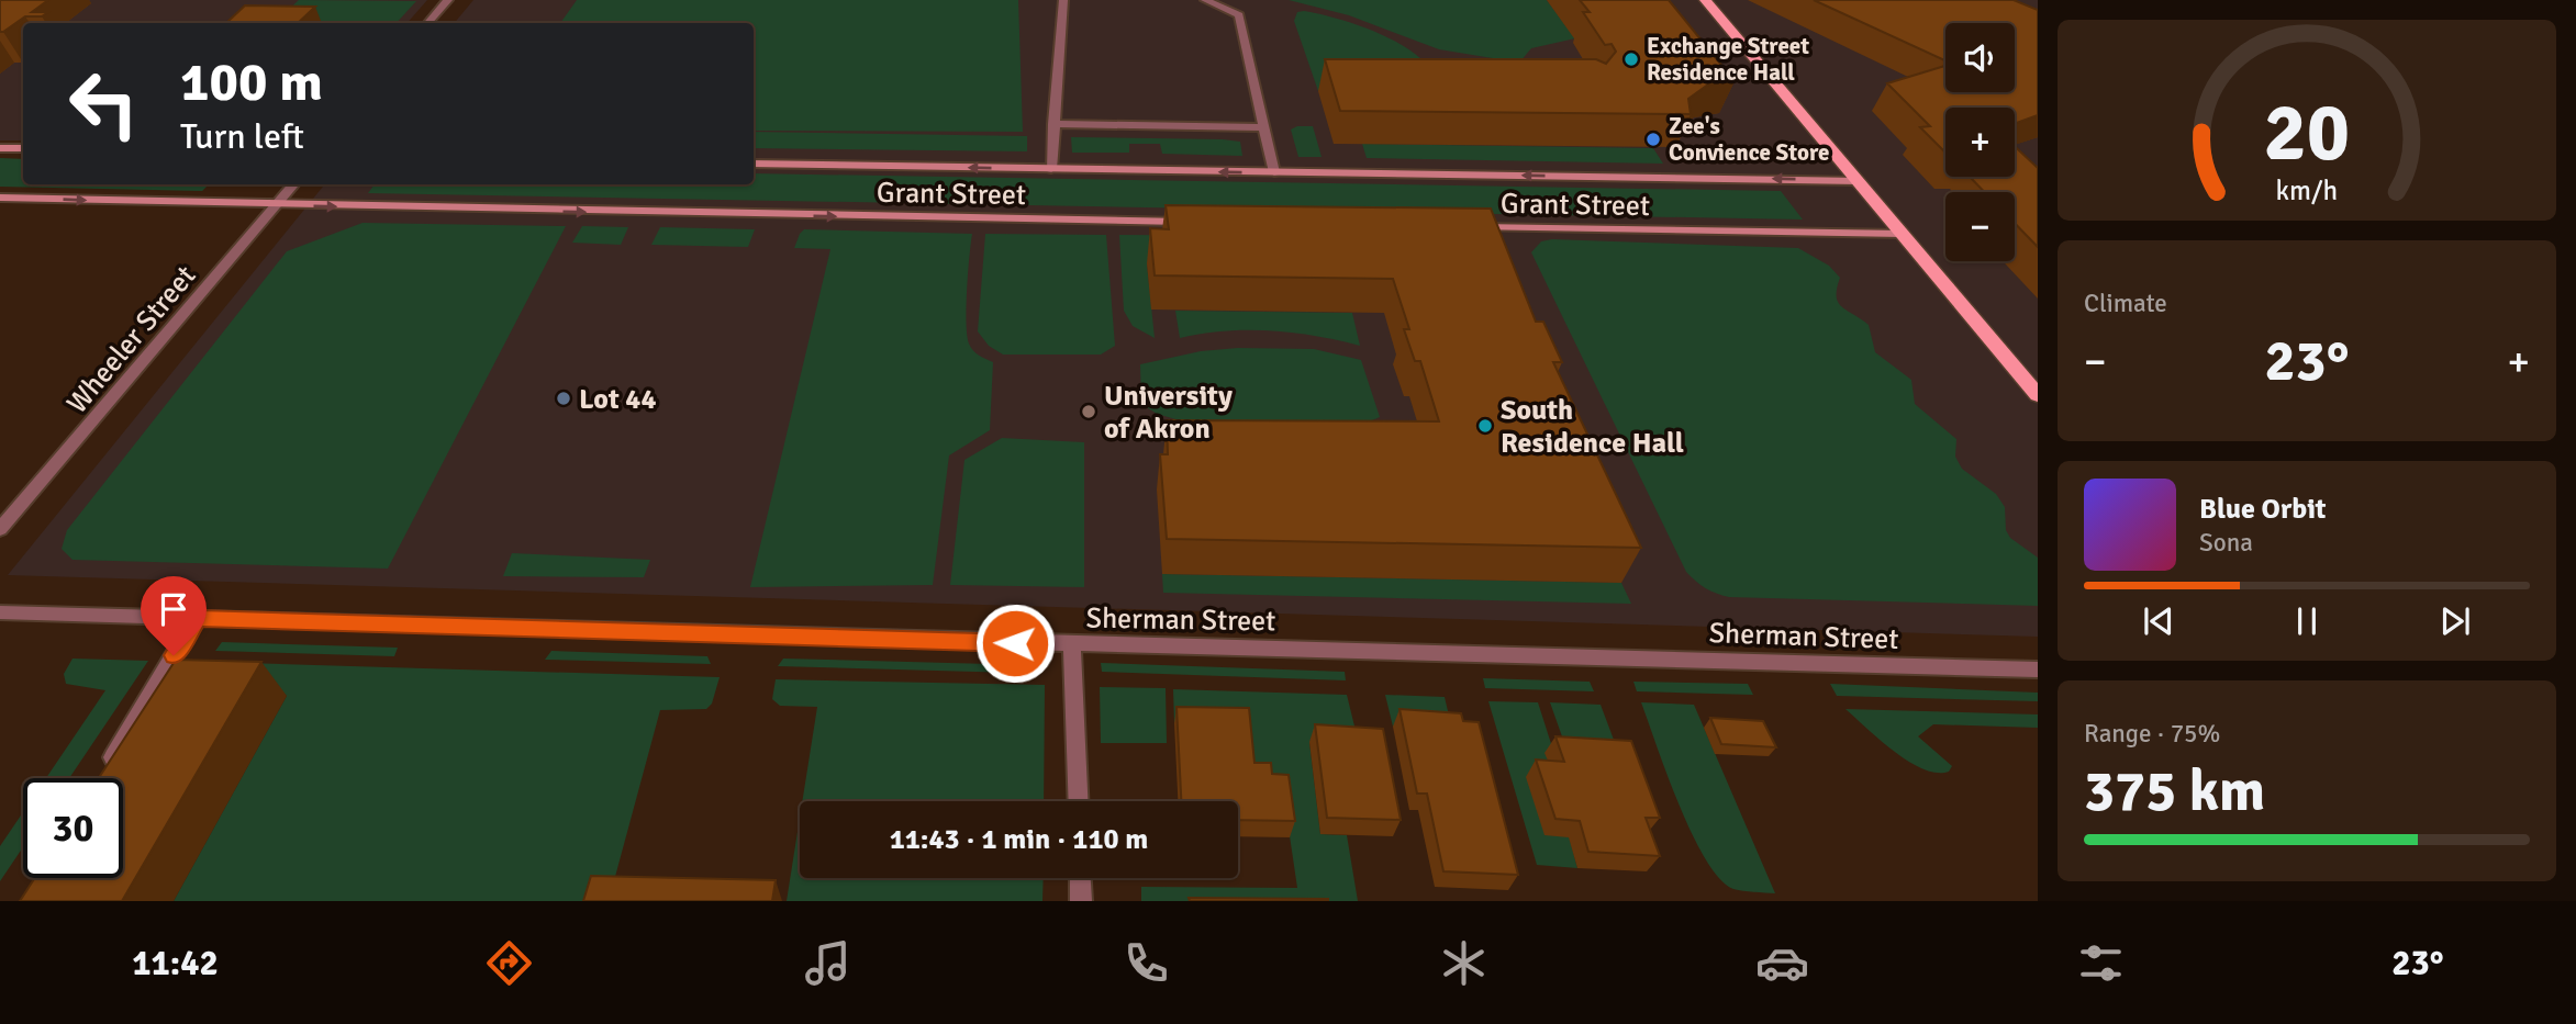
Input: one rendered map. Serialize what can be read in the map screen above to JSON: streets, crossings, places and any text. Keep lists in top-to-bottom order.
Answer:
{
  "streets": {
    "main road": ["Grant Street"],
    "street": ["Wheeler Street", "Sherman Street"]
  },
  "crossings": [
    ["Grant Street", "Wheeler Street"]
  ],
  "places": [
    "Exchange Street Residence Hall",
    "Zee's Convience Store",
    "Lot 44",
    "University of Akron",
    "South Residence Hall"
  ],
  "page": {
    "map_buttons": ["+", "−"],
    "turn": ["100 m", "Turn left"],
    "tile": [
      "Climate",
      ["Range · 75%", "375 km"]
    ],
    "heat": ["−", "23°", "+"],
    "song": ["Blue Orbit", "Sona"],
    "limit": "30",
    "trip": "11:43 · 1 min · 110 m",
    "tabs": ["11:42", "23°"],
    "gauge": ["20", "km/h"]
  }
}
